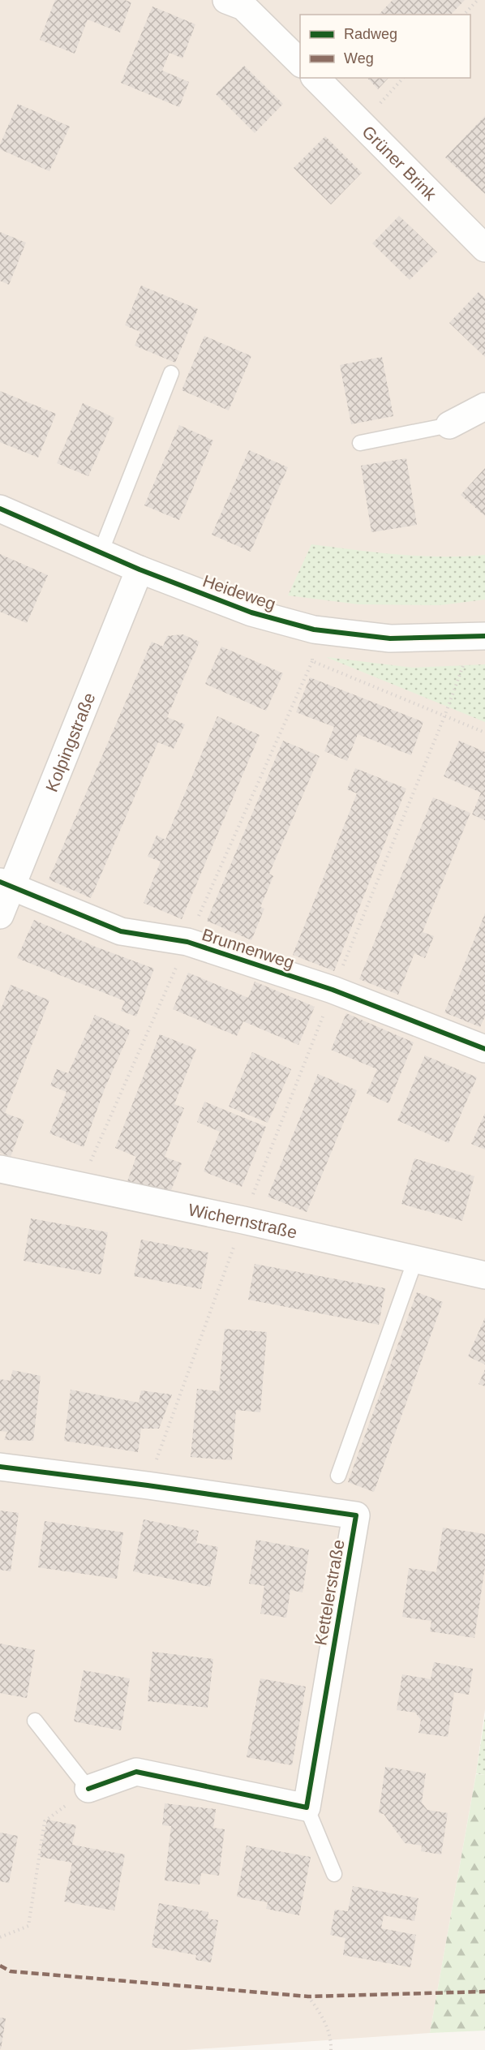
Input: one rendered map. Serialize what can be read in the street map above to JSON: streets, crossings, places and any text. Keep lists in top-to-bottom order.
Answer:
{
  "streets": {
    "street": [
      "Grüner Brink",
      "Heideweg",
      "Kolpingstraße",
      "Brunnenweg",
      "Wichernstraße",
      "Kettelerstraße"
    ]
  },
  "crossings": [
    ["Heideweg", "Kolpingstraße"],
    ["Kolpingstraße", "Brunnenweg"]
  ],
  "legend": ["Radweg", "Weg"]
}
